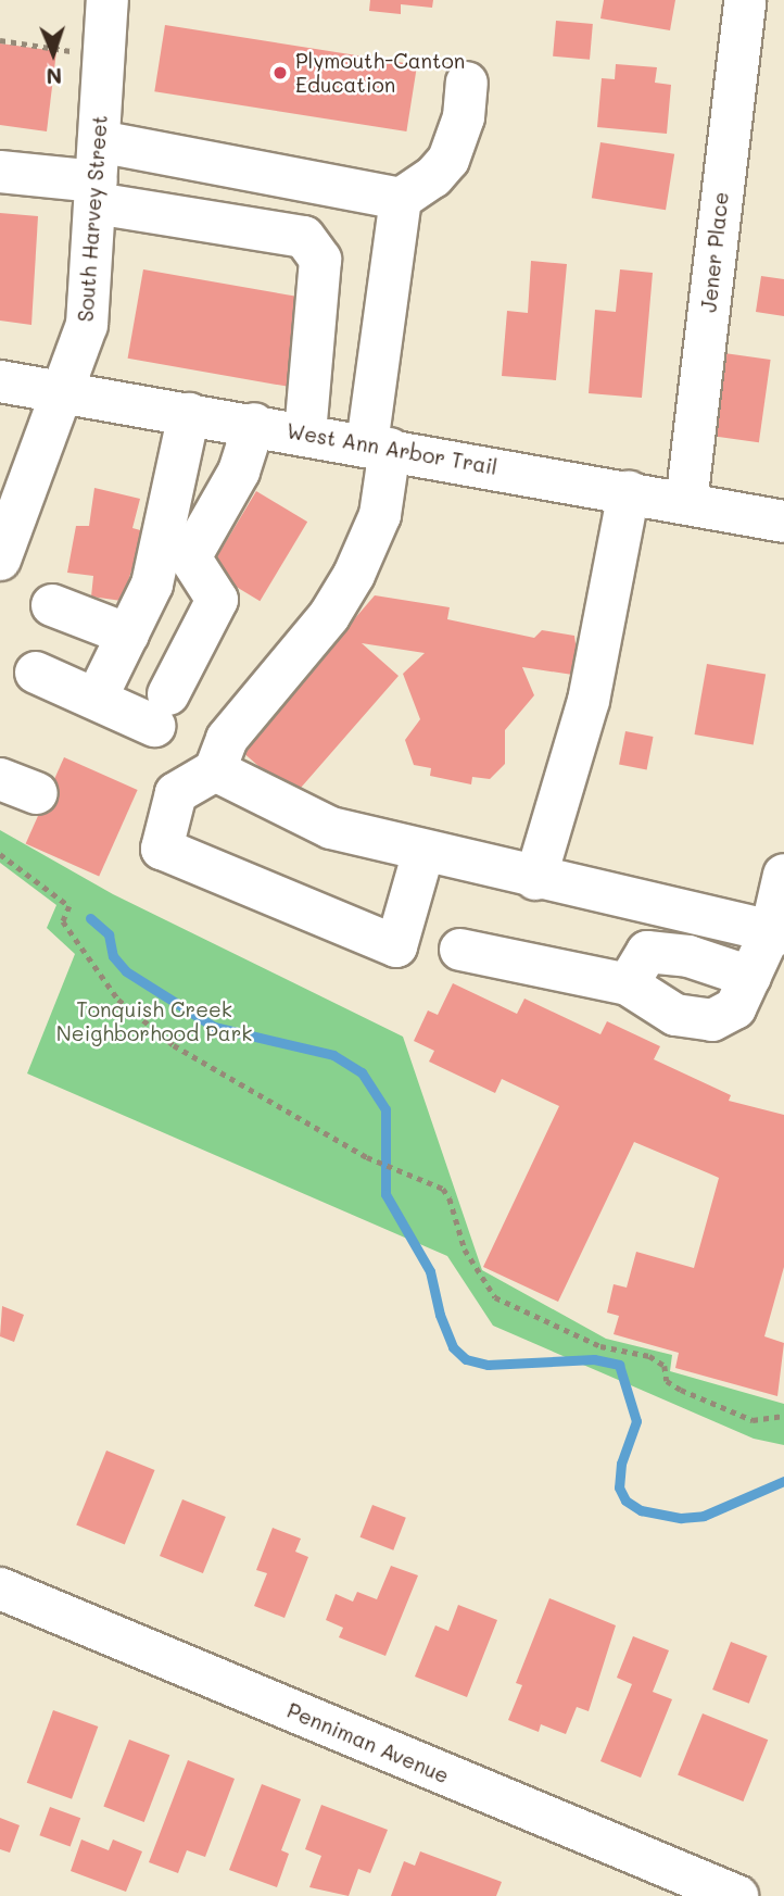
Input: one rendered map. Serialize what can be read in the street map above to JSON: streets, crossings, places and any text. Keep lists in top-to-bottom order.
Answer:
{
  "streets": {
    "street": [
      "South Harvey Street",
      "Jener Place",
      "West Ann Arbor Trail",
      "Penniman Avenue"
    ]
  },
  "crossings": [
    ["South Harvey Street", "West Ann Arbor Trail"],
    ["Jener Place", "West Ann Arbor Trail"]
  ],
  "parks": ["Tonquish Creek Neighborhood Park"],
  "places": ["Plymouth-Canton Education"],
  "north": "bottom"
}
